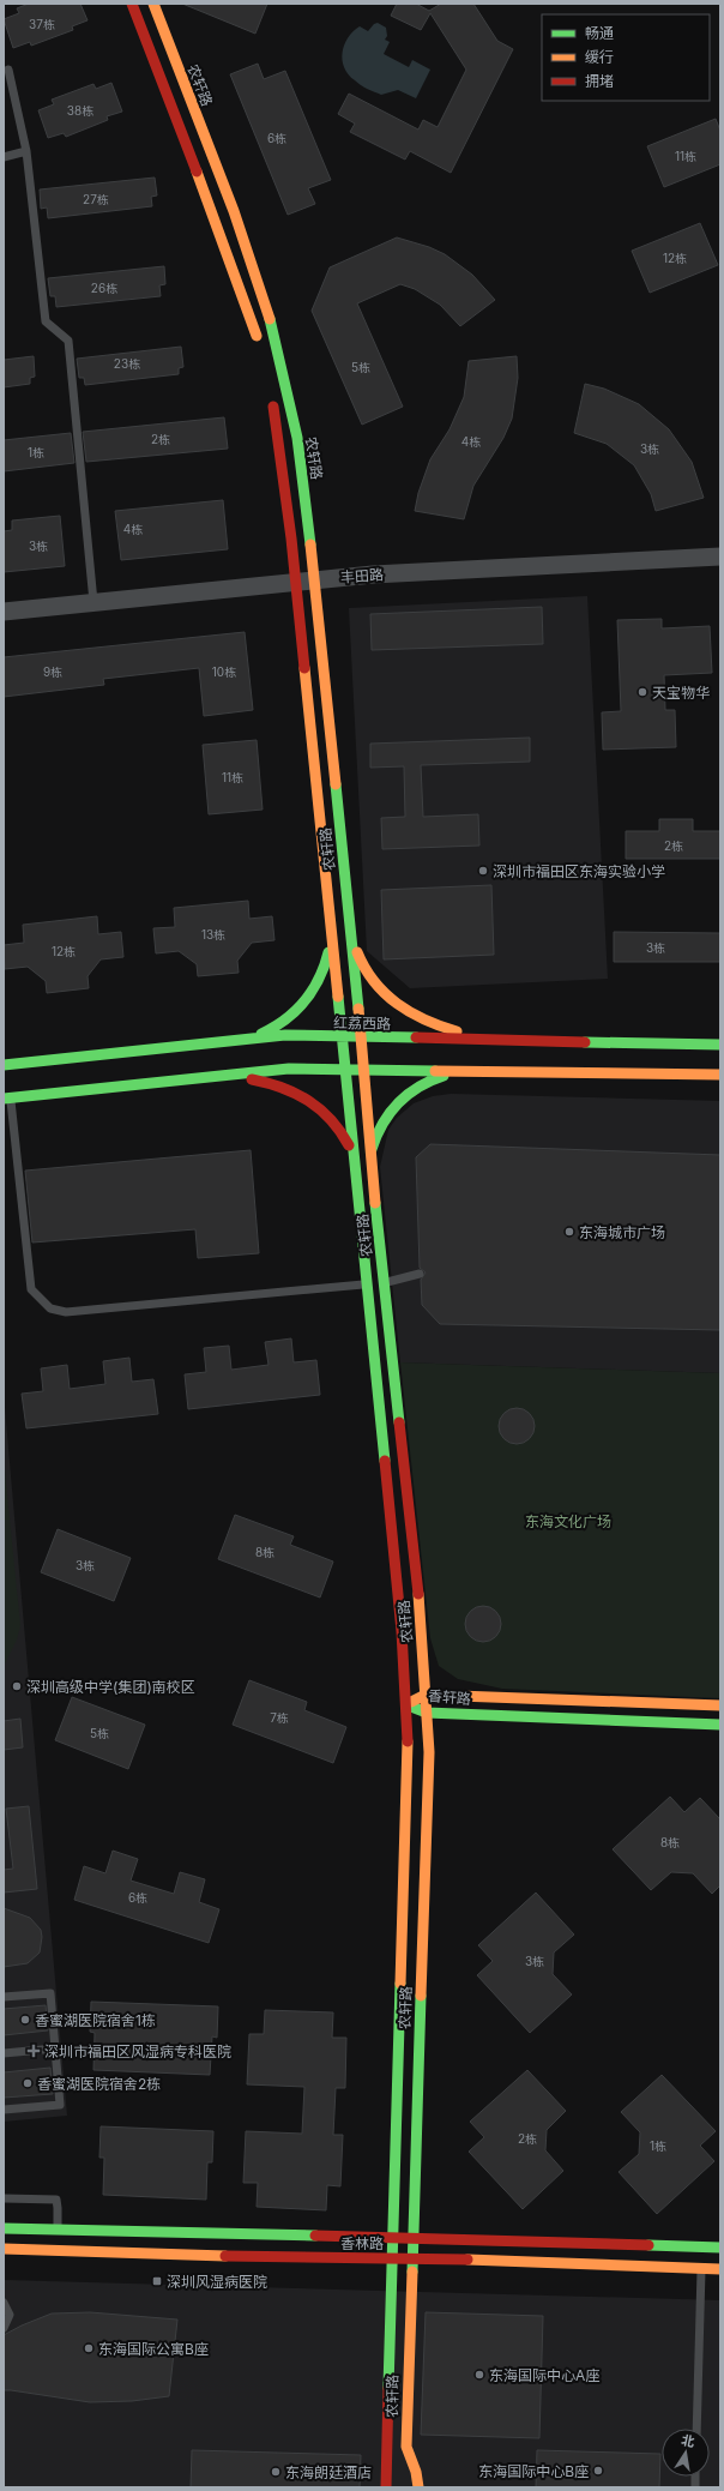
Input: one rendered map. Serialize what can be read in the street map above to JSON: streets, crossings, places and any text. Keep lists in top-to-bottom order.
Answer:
{
  "streets": {
    "street": [
      "农轩路",
      "丰田路",
      "红荔西路",
      "香轩路",
      "香林路"
    ]
  },
  "crossings": [
    ["农轩路", "丰田路"],
    ["农轩路", "红荔西路"],
    ["农轩路", "香轩路"],
    ["农轩路", "香林路"]
  ],
  "parks": ["东海文化广场"],
  "places": {
    "other": [
      "天宝物华",
      "深圳市福田区东海实验小学",
      "东海城市广场",
      "深圳高级中学(集团)南校区",
      "香蜜湖医院宿舍1栋",
      "香蜜湖医院宿舍2栋",
      "东海国际公寓B座",
      "东海国际中心A座",
      "东海国际中心B座",
      "东海朗廷酒店"
    ],
    "health": ["深圳市福田区风湿病专科医院"],
    "transit": ["深圳风湿病医院"]
  },
  "house_numbers": [
    "37栋",
    "38栋",
    "6栋",
    "11栋",
    "27栋",
    "12栋",
    "26栋",
    "23栋",
    "5栋",
    "2栋",
    "4栋",
    "3栋",
    "1栋",
    "4栋",
    "3栋",
    "9栋",
    "10栋",
    "11栋",
    "2栋",
    "13栋",
    "3栋",
    "12栋",
    "8栋",
    "3栋",
    "7栋",
    "5栋",
    "8栋",
    "6栋",
    "3栋",
    "2栋",
    "1栋"
  ],
  "legend": ["畅通", "缓行", "拥堵"],
  "north": "top"
}
